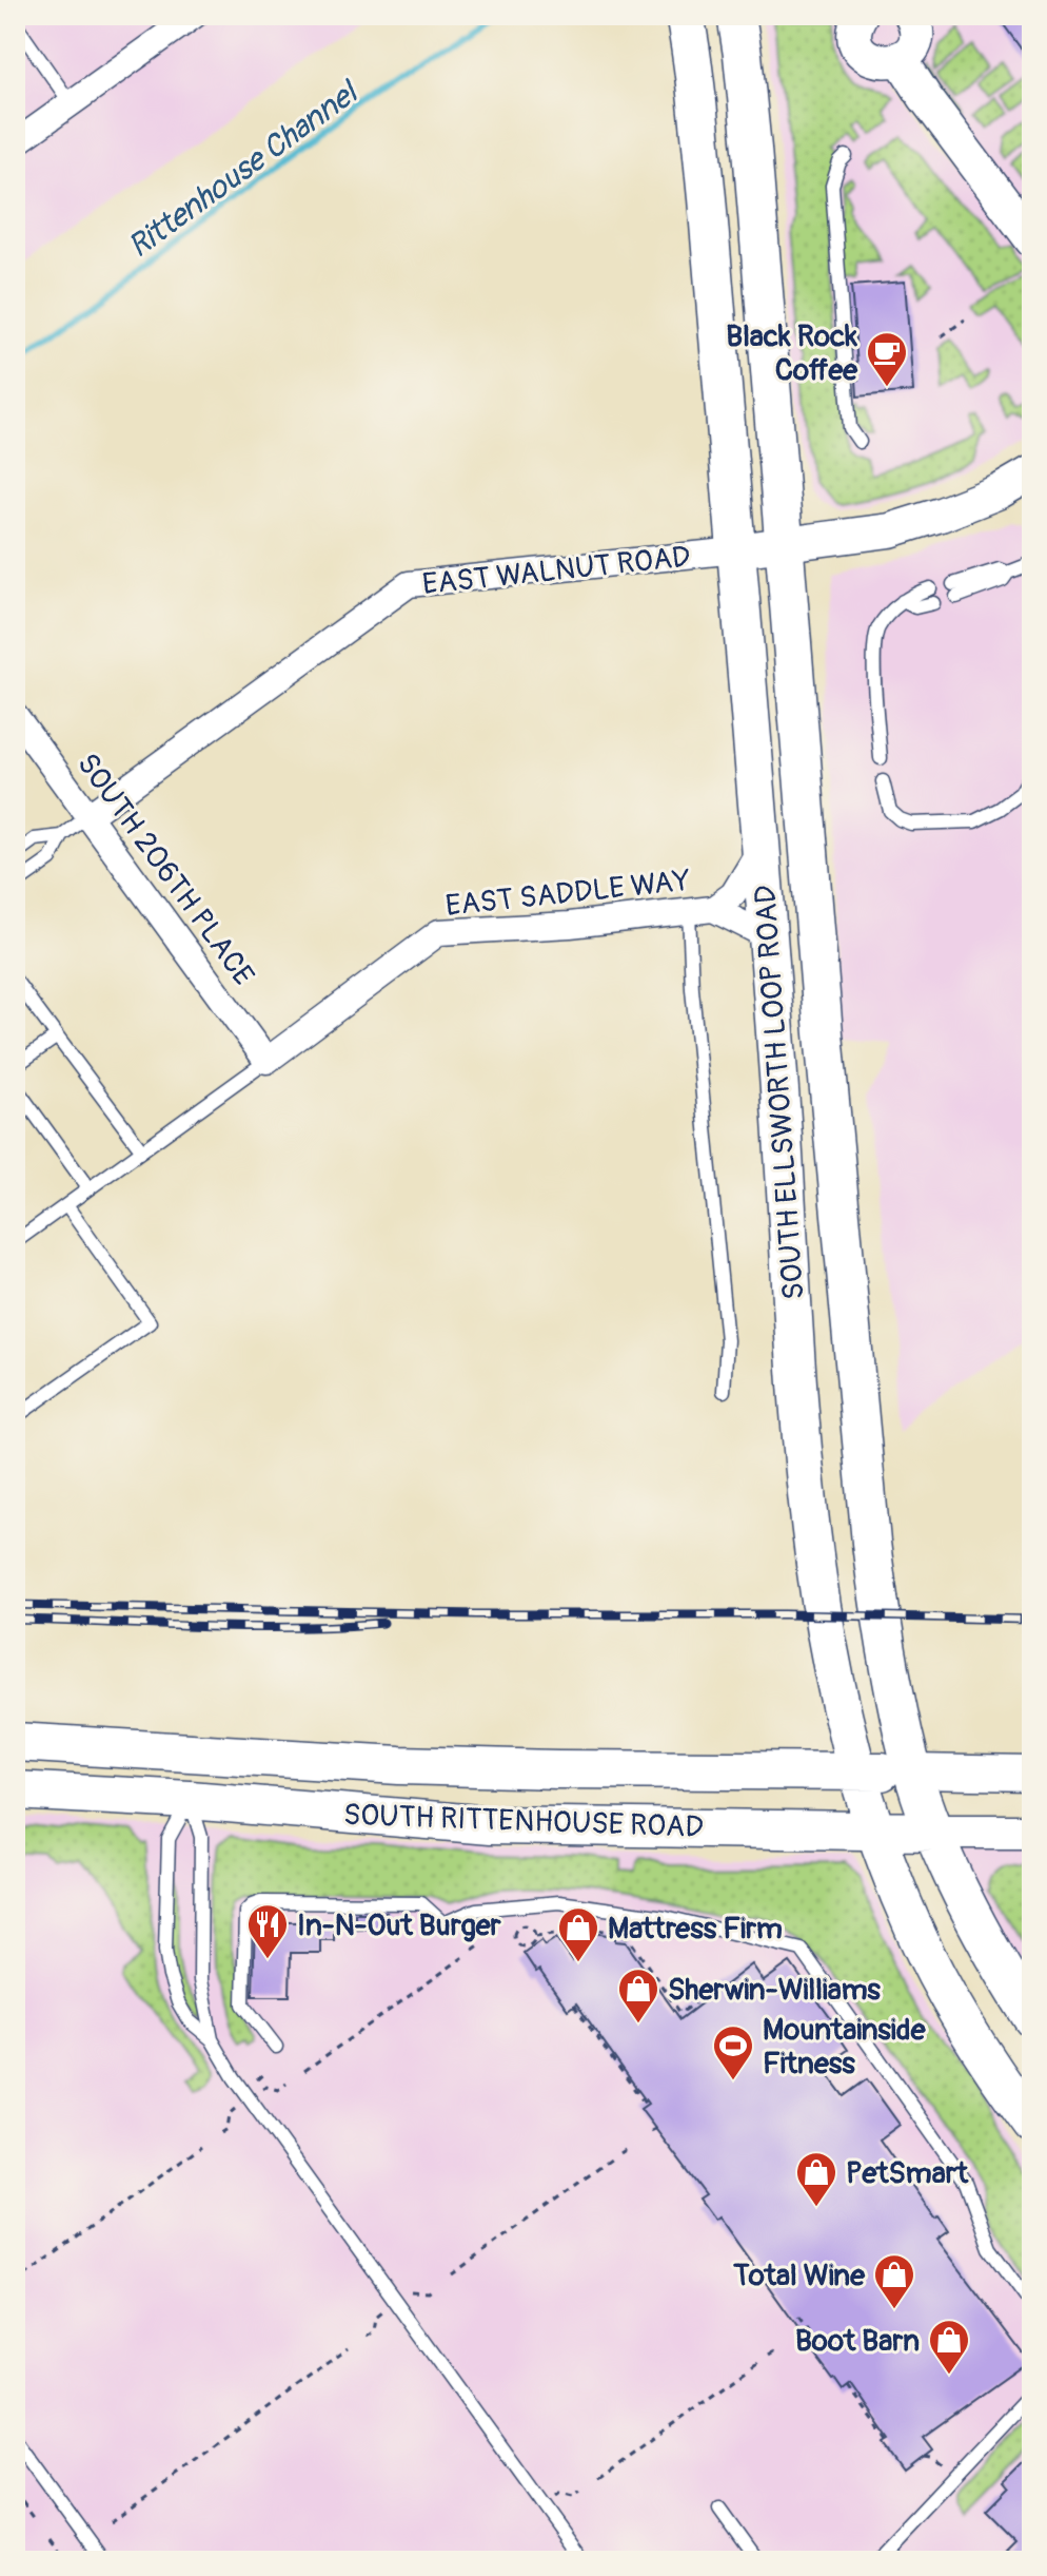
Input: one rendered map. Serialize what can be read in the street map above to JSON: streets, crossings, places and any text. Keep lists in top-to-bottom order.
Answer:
{
  "streets": {
    "main road": ["SOUTH ELLSWORTH LOOP ROAD", "SOUTH RITTENHOUSE ROAD"],
    "street": ["EAST WALNUT ROAD", "SOUTH 206TH PLACE", "EAST SADDLE WAY"]
  },
  "crossings": [
    ["EAST WALNUT ROAD", "SOUTH 206TH PLACE"],
    ["EAST WALNUT ROAD", "SOUTH ELLSWORTH LOOP ROAD"],
    ["SOUTH 206TH PLACE", "EAST SADDLE WAY"],
    ["EAST SADDLE WAY", "SOUTH ELLSWORTH LOOP ROAD"],
    ["SOUTH ELLSWORTH LOOP ROAD", "SOUTH RITTENHOUSE ROAD"]
  ],
  "water": ["Rittenhouse Channel"],
  "places": {
    "cafe": ["Black Rock Coffee"],
    "restaurant": ["In-N-Out Burger"],
    "shop": [
      "Mattress Firm",
      "Sherwin-Williams",
      "PetSmart",
      "Total Wine",
      "Boot Barn"
    ],
    "sports": ["Mountainside Fitness"]
  }
}
